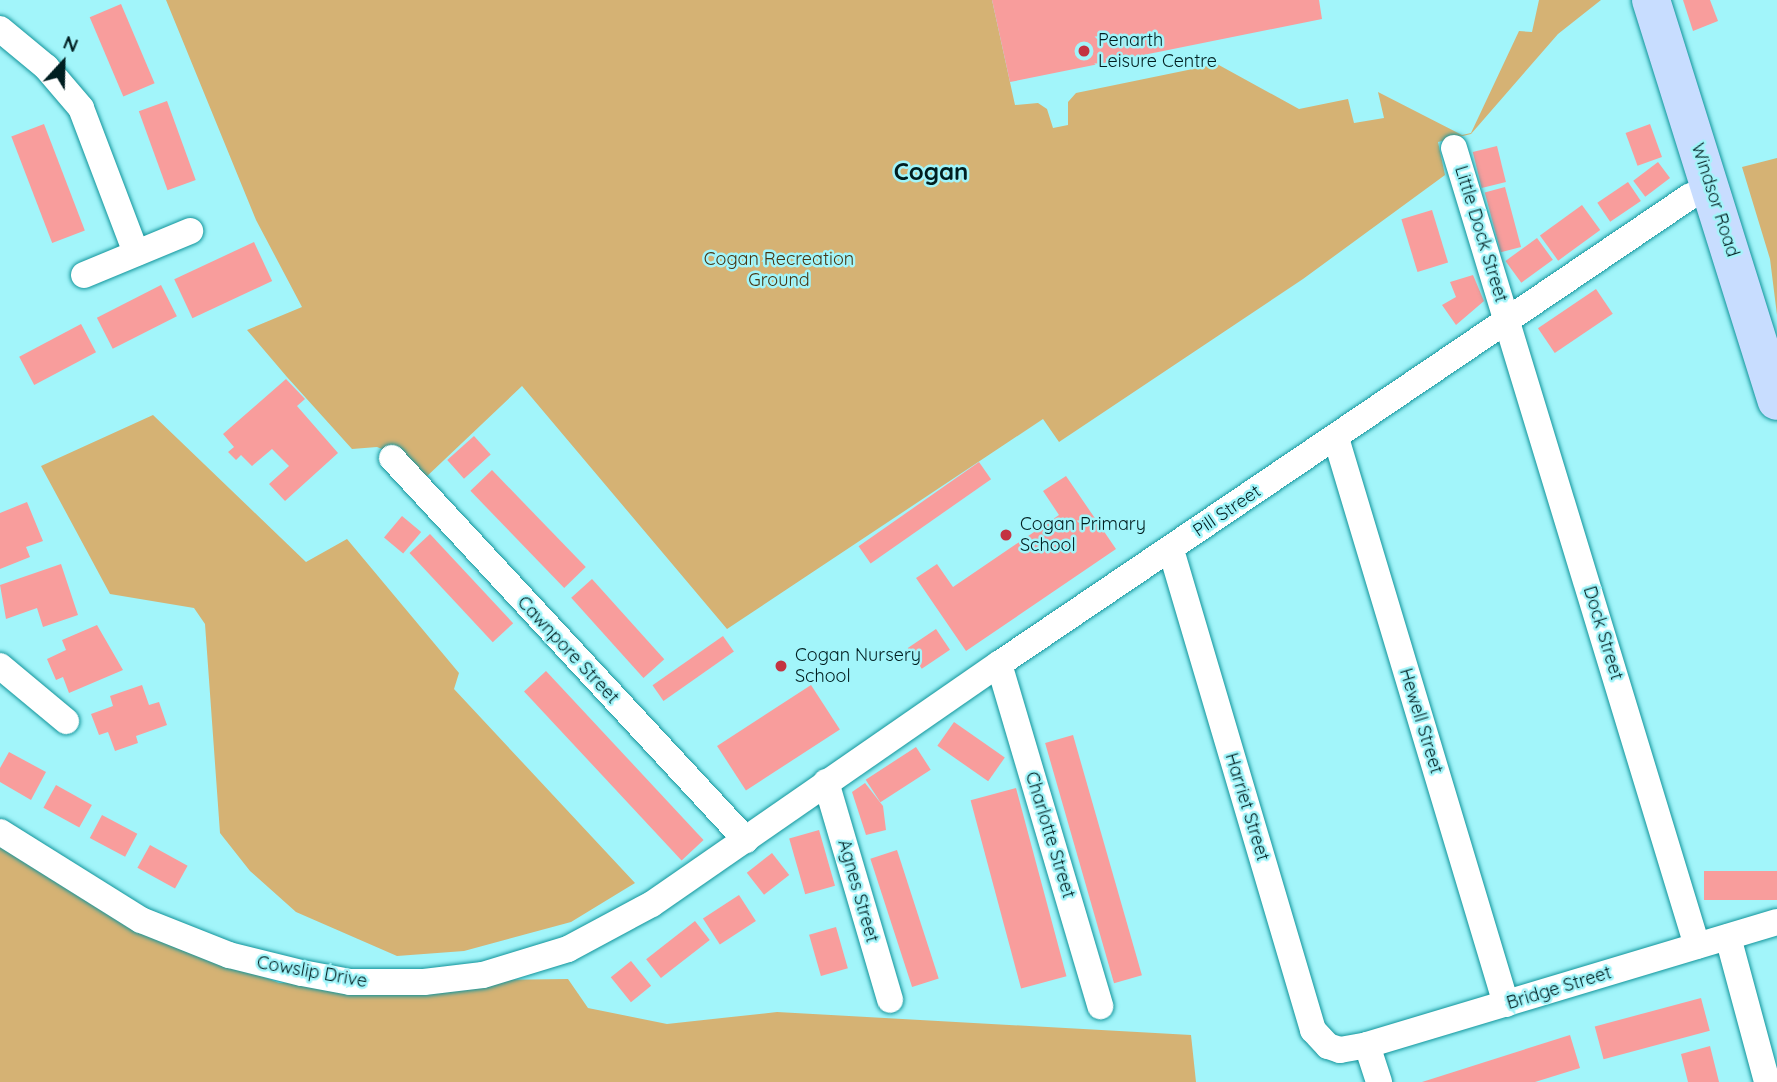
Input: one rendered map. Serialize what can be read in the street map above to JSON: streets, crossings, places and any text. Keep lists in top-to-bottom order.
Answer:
{
  "streets": {
    "main road": ["Windsor Road"],
    "street": [
      "Little Dock Street",
      "Pill Street",
      "Dock Street",
      "Cawnpore Street",
      "Hewell Street",
      "Harriet Street",
      "Charlotte Street",
      "Agnes Street",
      "Cowslip Drive",
      "Bridge Street"
    ]
  },
  "crossings": [
    ["Windsor Road", "Pill Street"],
    ["Little Dock Street", "Pill Street"],
    ["Little Dock Street", "Dock Street"],
    ["Pill Street", "Dock Street"],
    ["Pill Street", "Cawnpore Street"],
    ["Pill Street", "Hewell Street"],
    ["Pill Street", "Harriet Street"],
    ["Pill Street", "Charlotte Street"],
    ["Pill Street", "Agnes Street"],
    ["Pill Street", "Cowslip Drive"],
    ["Dock Street", "Bridge Street"],
    ["Cawnpore Street", "Cowslip Drive"],
    ["Hewell Street", "Bridge Street"],
    ["Harriet Street", "Bridge Street"]
  ],
  "districts": ["Cogan"],
  "parks": ["Cogan Recreation Ground"],
  "places": ["Penarth Leisure Centre", "Cogan Primary School", "Cogan Nursery School"],
  "north": "top"
}
